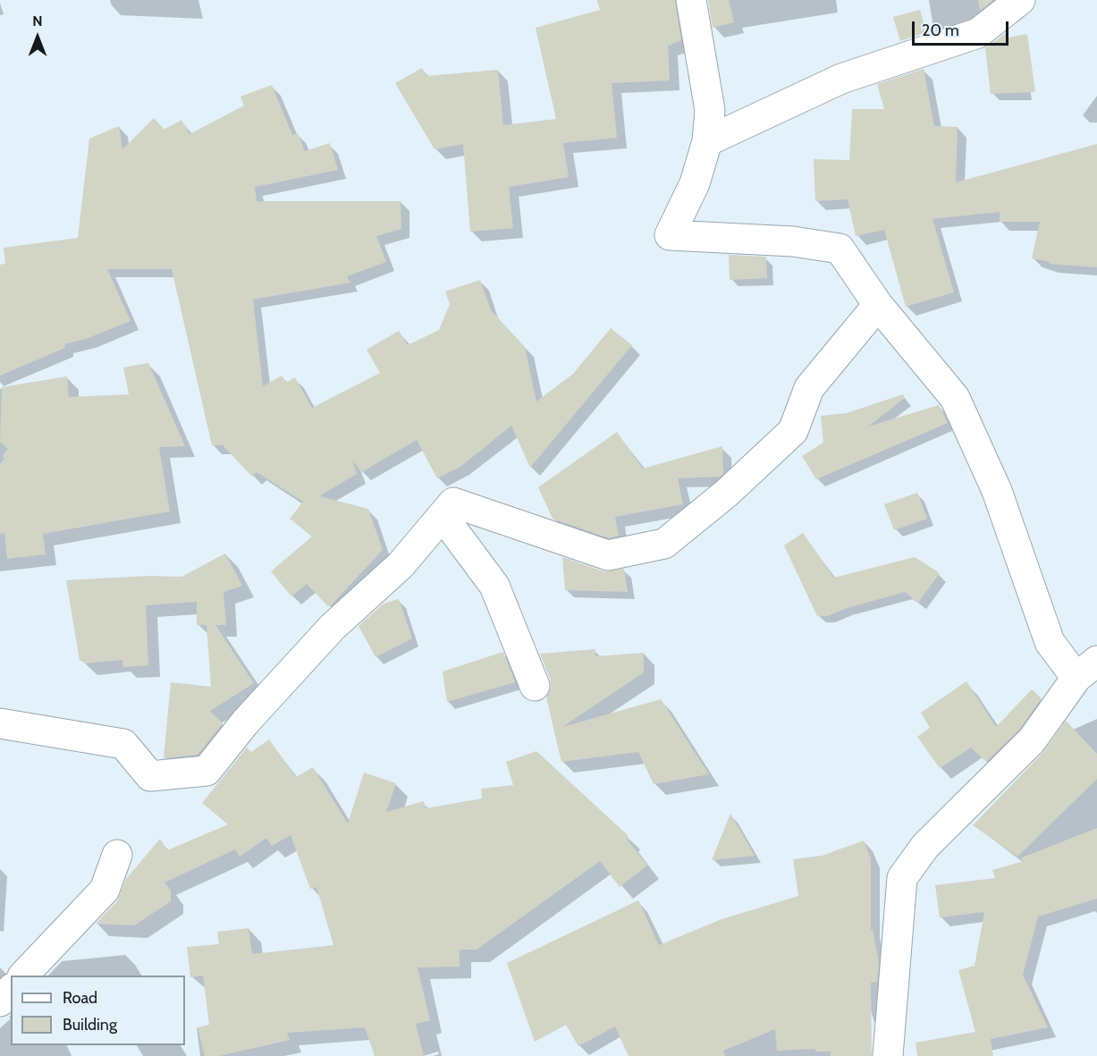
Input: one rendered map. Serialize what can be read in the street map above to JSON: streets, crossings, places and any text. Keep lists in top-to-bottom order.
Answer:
{
  "legend": ["Road", "Building"],
  "scale_bar": "20 m",
  "north": "top"
}
